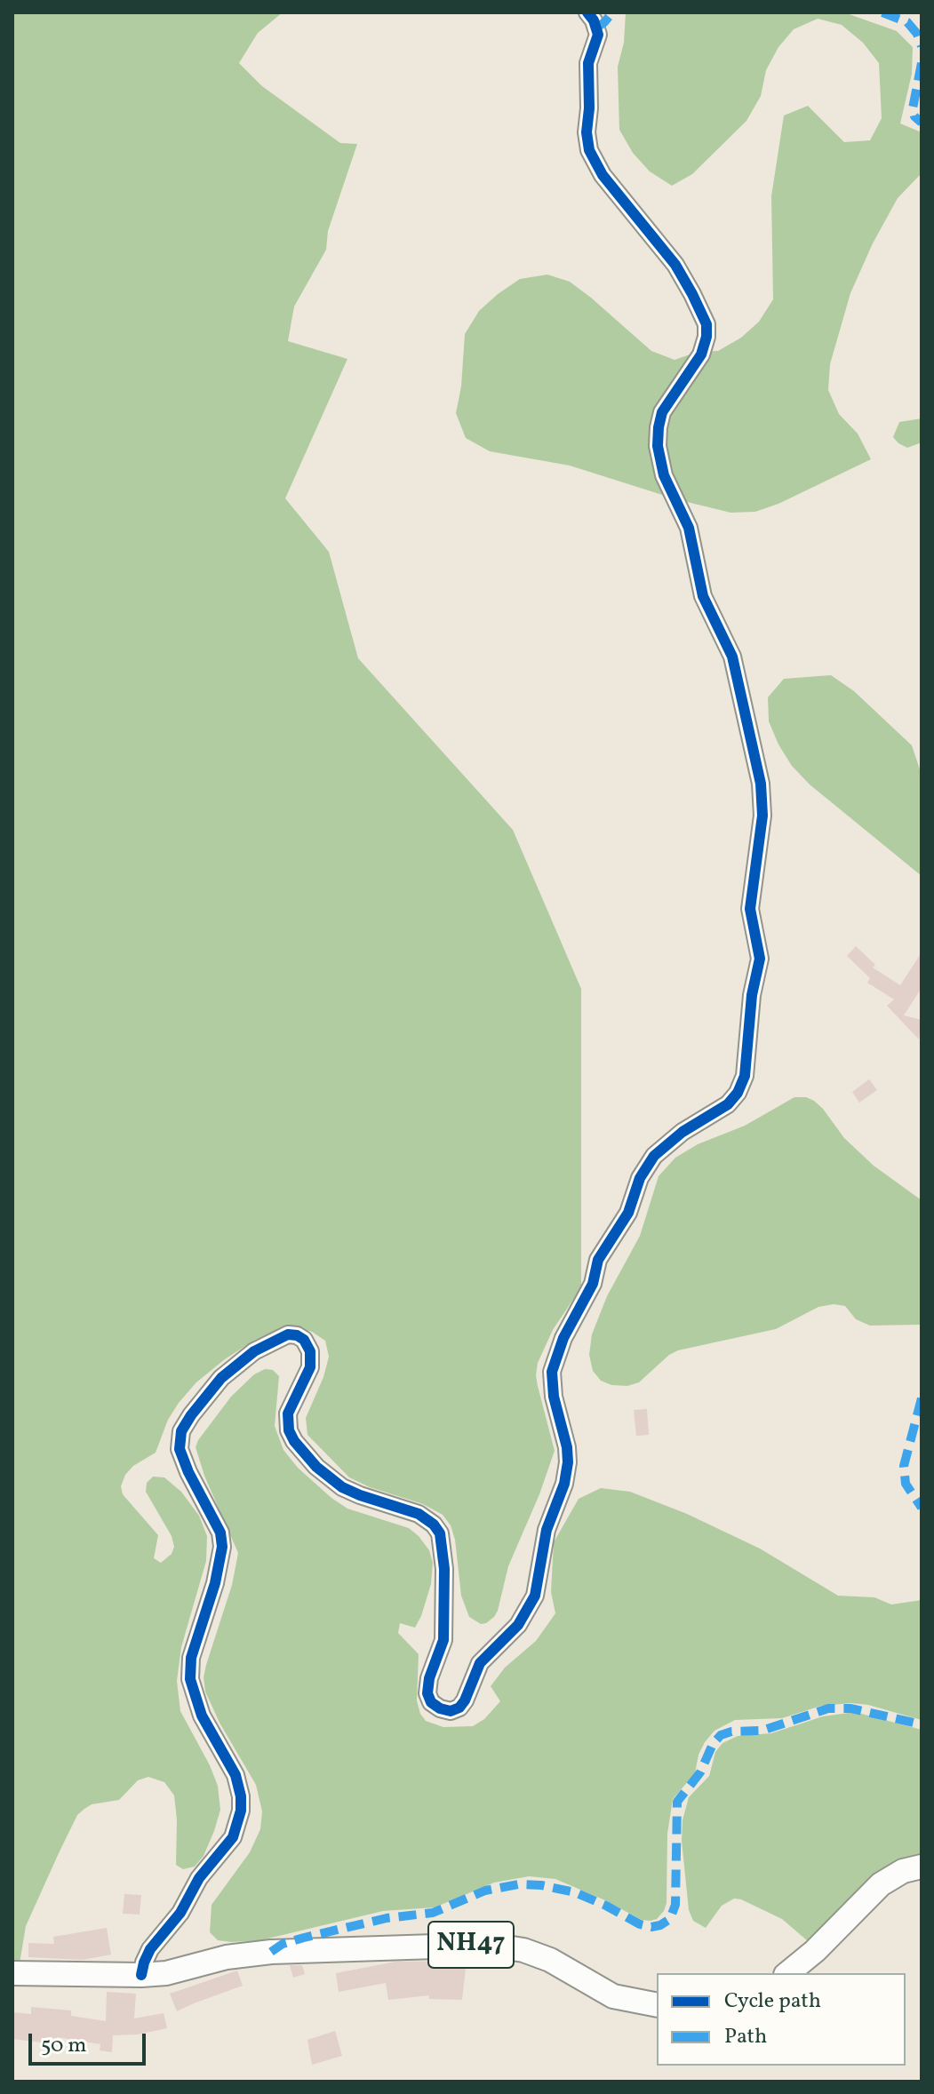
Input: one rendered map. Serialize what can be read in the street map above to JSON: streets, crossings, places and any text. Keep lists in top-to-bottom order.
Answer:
{
  "streets": {
    "highway": ["NH47"]
  },
  "legend": ["Cycle path", "Path"],
  "scale_bar": "50 m"
}
